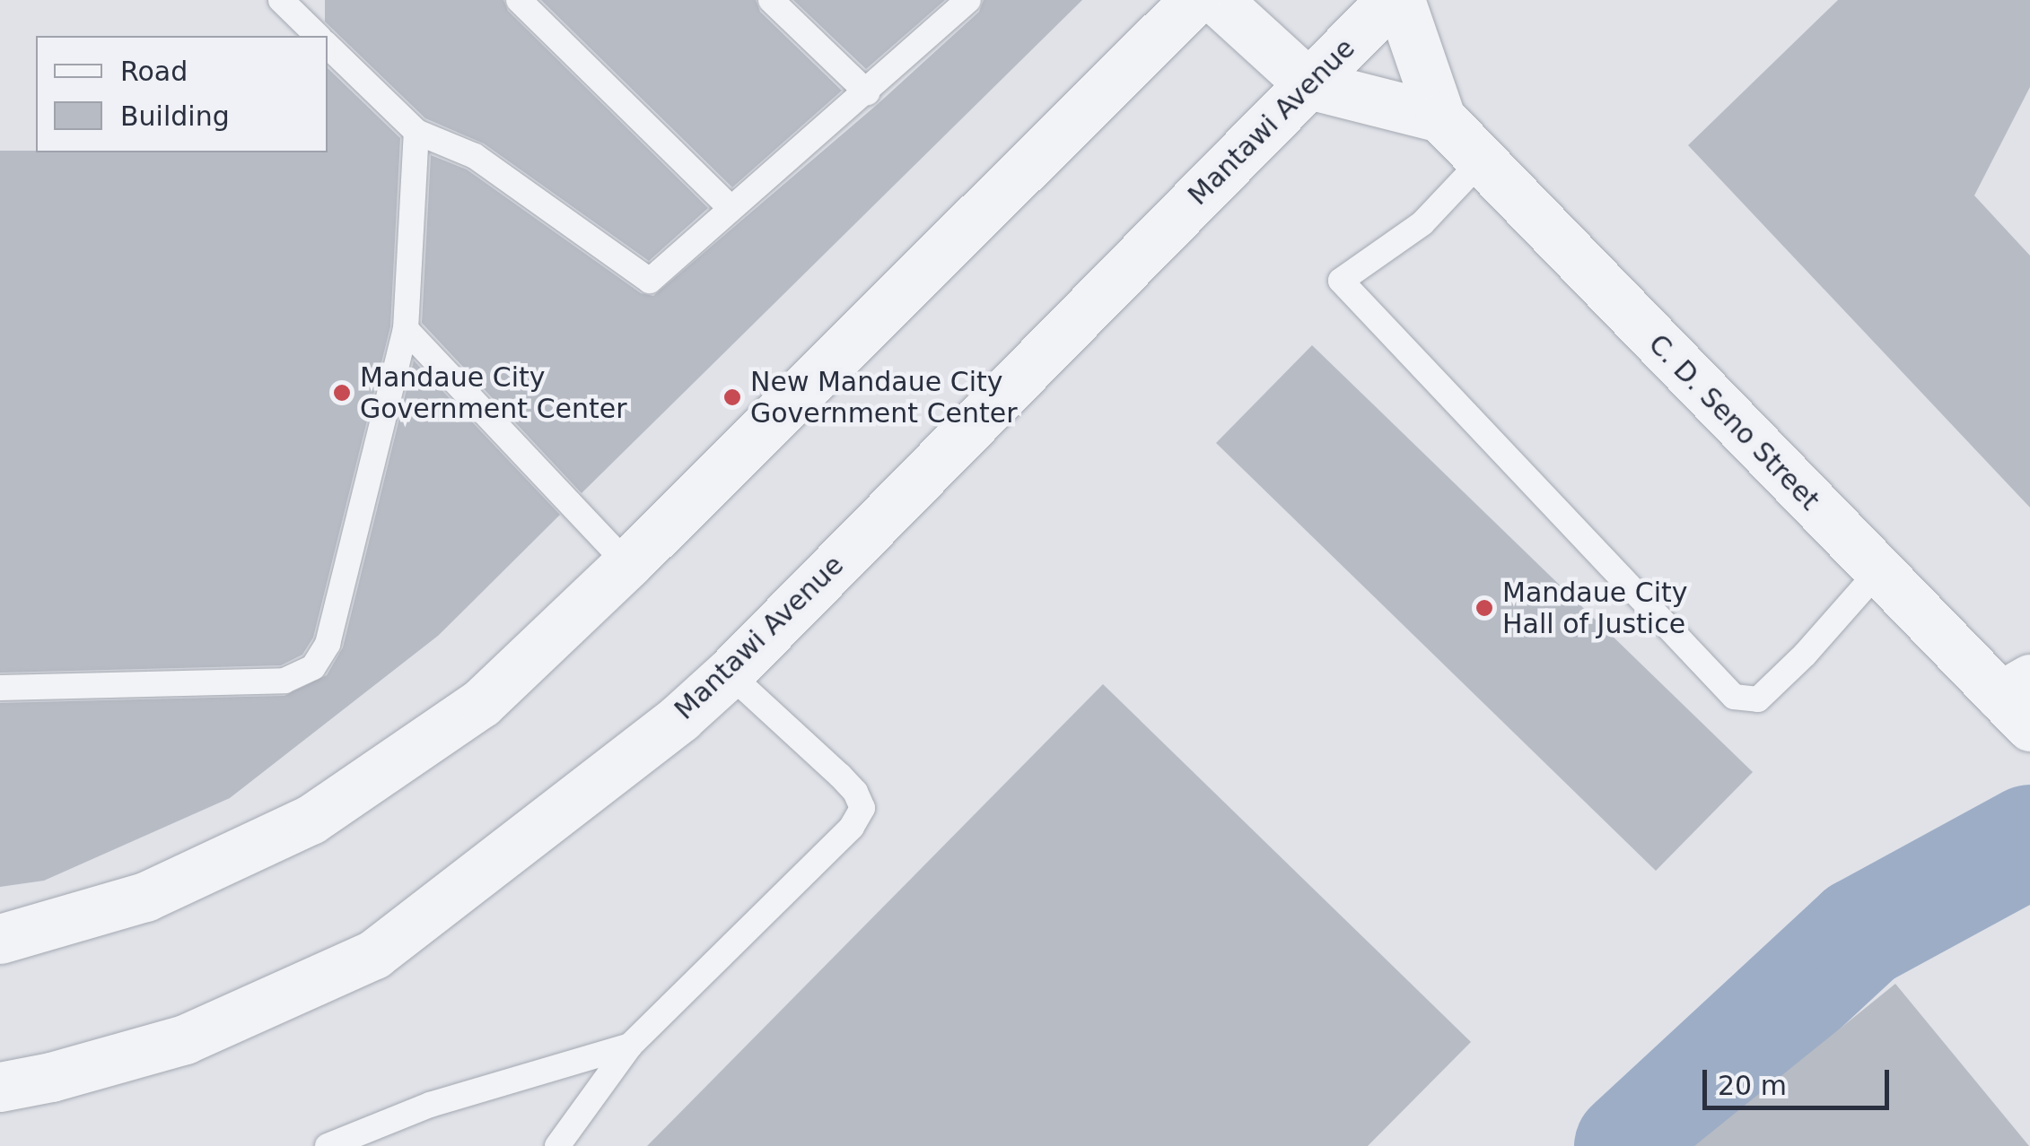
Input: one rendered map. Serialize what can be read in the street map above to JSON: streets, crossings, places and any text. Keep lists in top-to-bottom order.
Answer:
{
  "streets": {
    "street": ["Mantawi Avenue", "C. D. Seno Street"]
  },
  "places": ["Mandaue City Government Center", "New Mandaue City Government Center", "Mandaue City Hall of Justice"],
  "legend": ["Road", "Building"],
  "scale_bar": "20 m"
}
